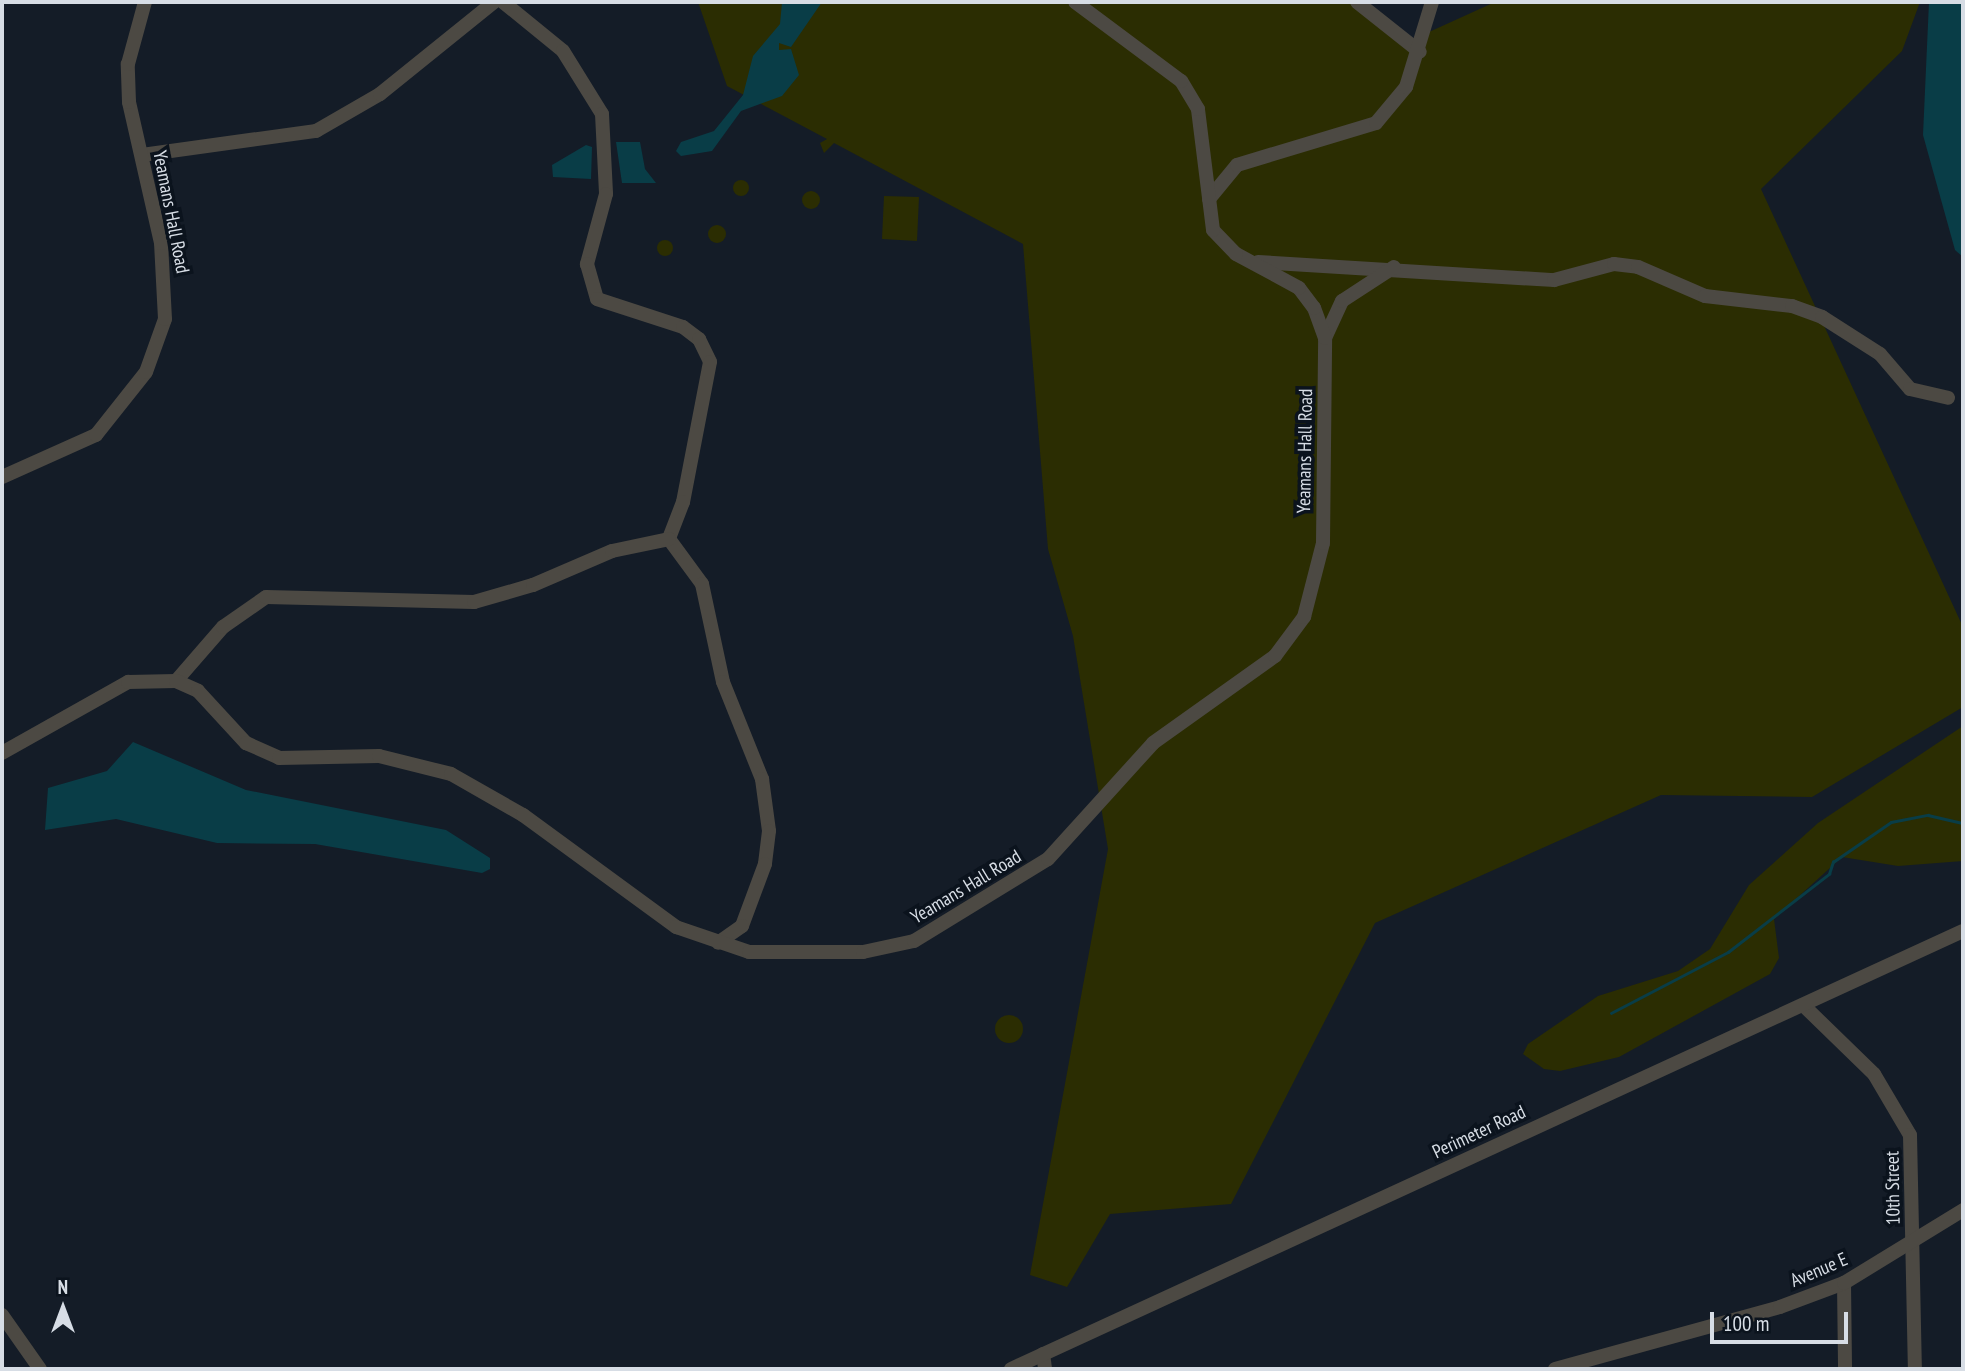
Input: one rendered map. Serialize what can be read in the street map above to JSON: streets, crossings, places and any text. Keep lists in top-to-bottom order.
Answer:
{
  "streets": {
    "street": [
      "Yeamans Hall Road",
      "Perimeter Road",
      "10th Street",
      "Avenue E"
    ]
  },
  "crossings": [
    ["Perimeter Road", "10th Street"],
    ["10th Street", "Avenue E"]
  ],
  "scale_bar": "100 m",
  "north": "top"
}
